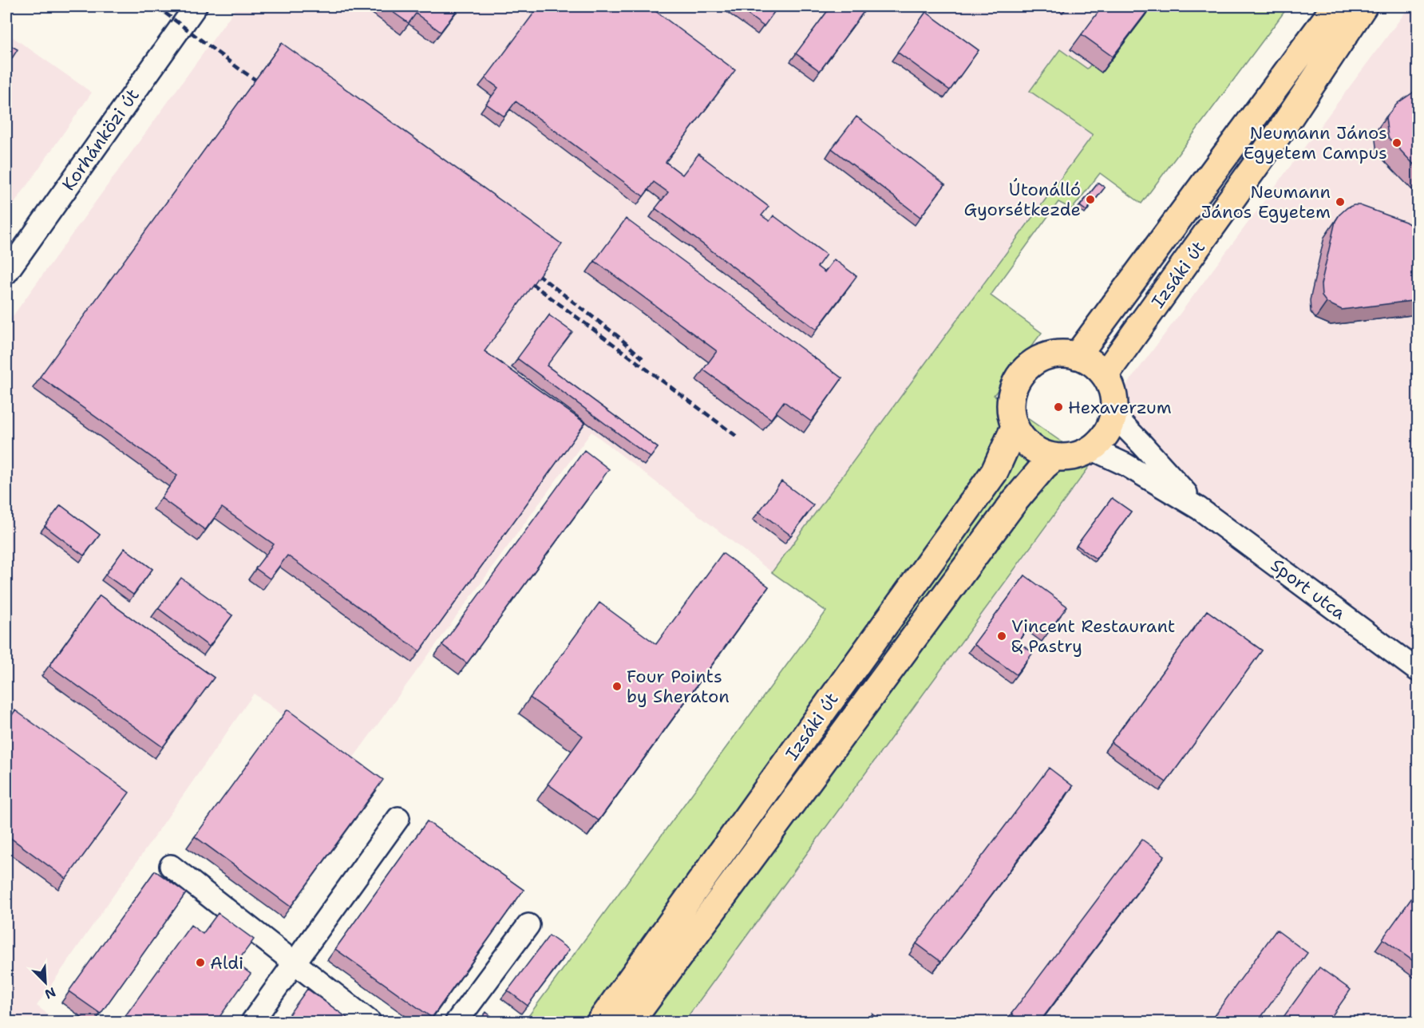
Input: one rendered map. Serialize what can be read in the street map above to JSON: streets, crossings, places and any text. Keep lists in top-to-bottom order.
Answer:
{
  "streets": {
    "main road": ["Izsáki út"],
    "street": ["Korhánközi út", "Sport utca"]
  },
  "places": [
    "Neumann János Egyetem Campus",
    "Útonálló Gyorsétkezde",
    "Neumann János Egyetem",
    "Hexaverzum",
    "Vincent Restaurant & Pastry",
    "Four Points by Sheraton",
    "Aldi"
  ],
  "north": "bottom right"
}
